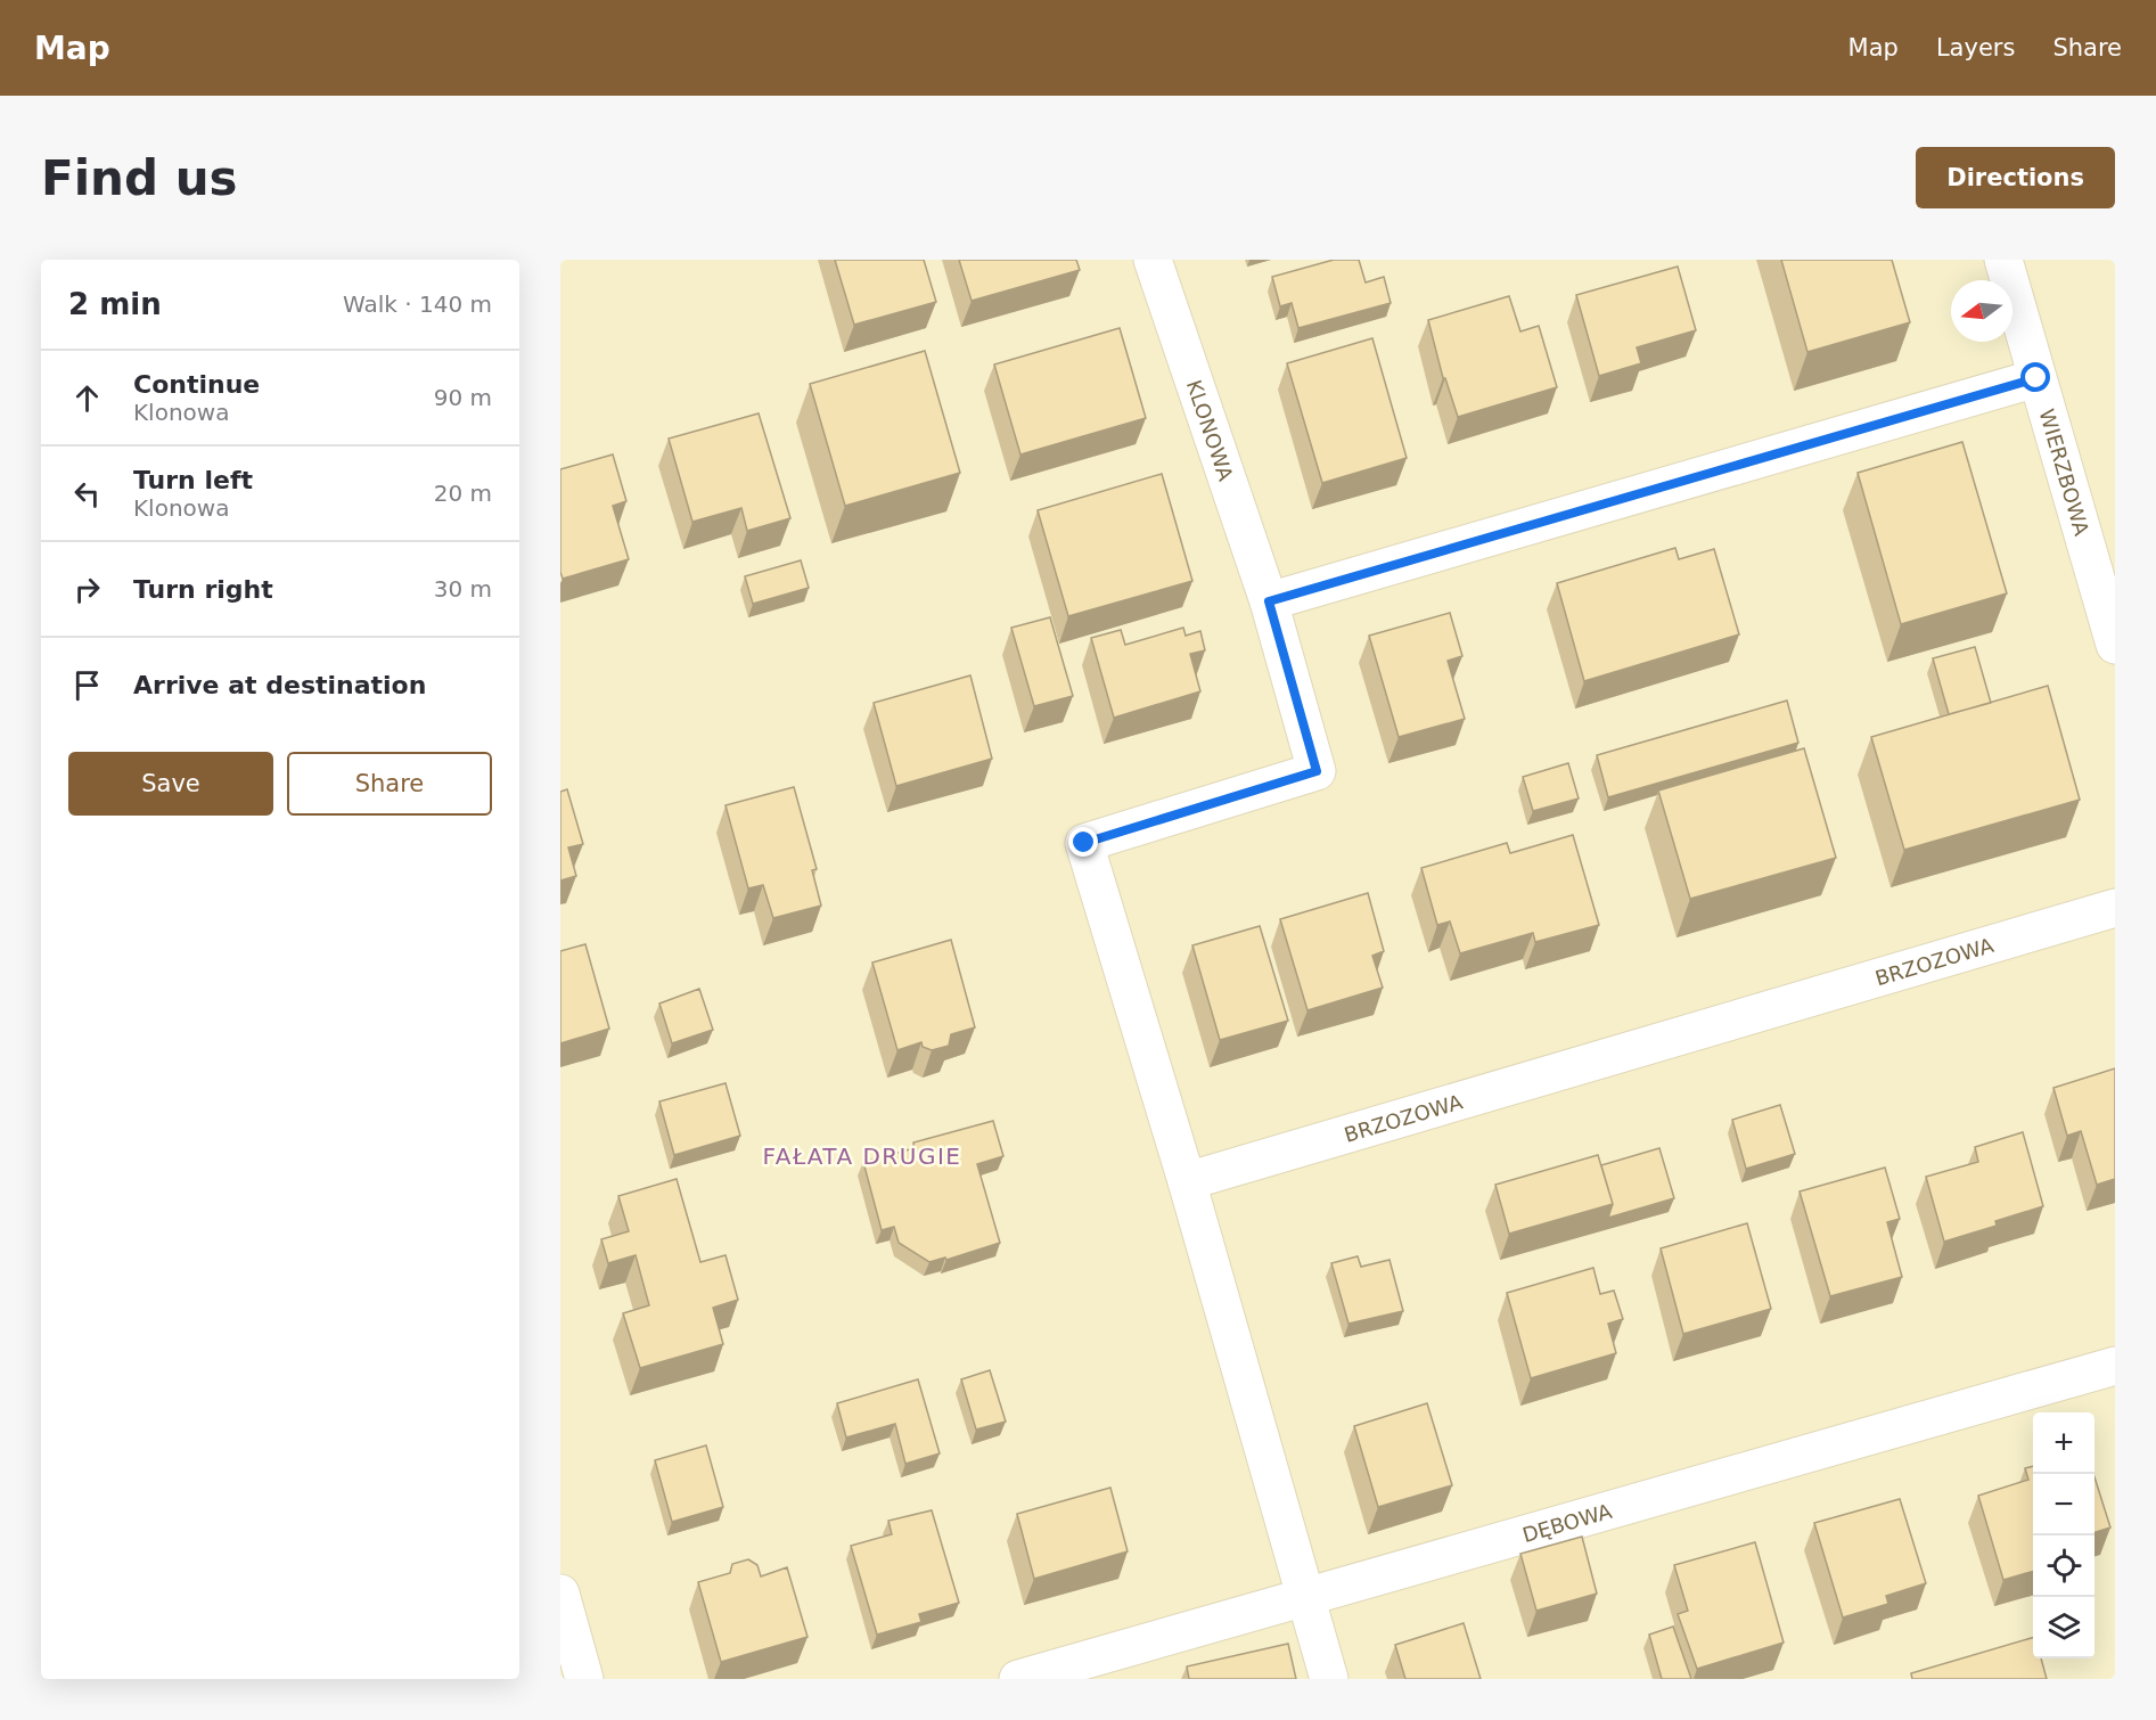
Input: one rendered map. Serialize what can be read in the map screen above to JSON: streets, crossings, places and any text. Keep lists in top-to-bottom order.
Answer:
{
  "streets": {
    "street": [
      "KLONOWA",
      "WIERZBOWA",
      "BRZOZOWA",
      "DĘBOWA"
    ]
  },
  "crossings": [
    ["KLONOWA", "BRZOZOWA"]
  ],
  "districts": ["FAŁATA DRUGIE"],
  "north": "left",
  "page": {
    "header": "Map",
    "nav": ["Map", "Layers", "Share"],
    "buttons": [
      "Directions",
      ["Save", "Share"]
    ],
    "title": "Find us",
    "heading": ["2 min", "Walk · 140 m"],
    "list": [
      ["Continue", "Klonowa", "90 m"],
      ["Turn left", "Klonowa", "20 m"],
      ["Turn right", "30 m"],
      "Arrive at destination"
    ],
    "map_buttons": ["+", "−"]
  }
}
